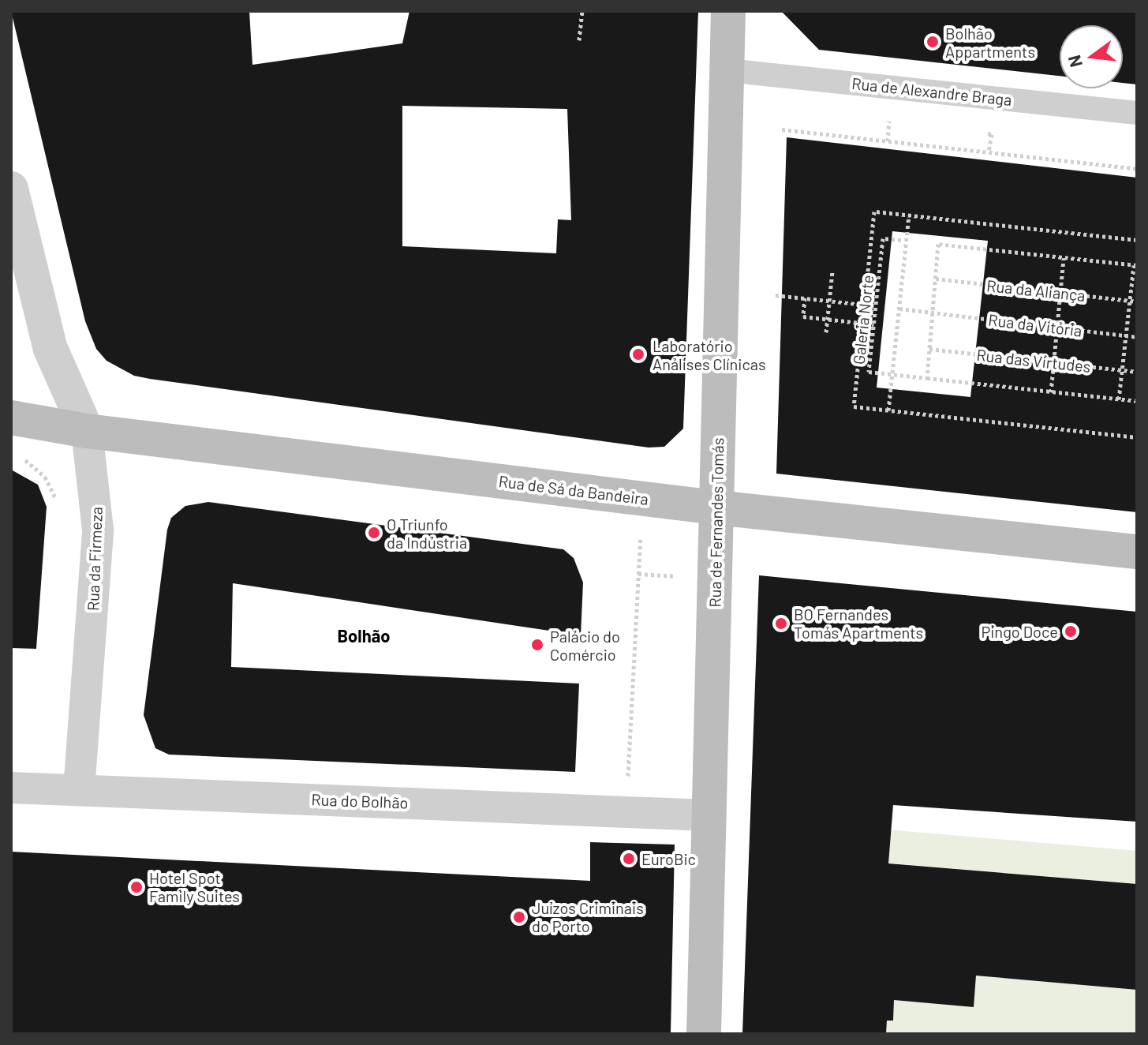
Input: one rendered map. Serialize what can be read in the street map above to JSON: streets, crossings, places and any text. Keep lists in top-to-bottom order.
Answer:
{
  "streets": {
    "main road": ["Rua de Sá da Bandeira", "Rua de Fernandes Tomás"],
    "street": ["Rua de Alexandre Braga", "Rua da Firmeza", "Rua do Bolhão"],
    "path": [
      "Rua da Aliança",
      "Galeria Norte",
      "Rua da Vitória",
      "Rua das Virtudes"
    ]
  },
  "crossings": [
    ["Rua de Alexandre Braga", "Rua de Fernandes Tomás"],
    ["Rua de Sá da Bandeira", "Rua de Fernandes Tomás"],
    ["Rua de Sá da Bandeira", "Rua da Firmeza"],
    ["Rua de Fernandes Tomás", "Rua do Bolhão"],
    ["Rua da Firmeza", "Rua do Bolhão"]
  ],
  "districts": ["Bolhão"],
  "places": [
    "Bolhão Appartments",
    "Laboratório Análises Clínicas",
    "O Triunfo da Indústria",
    "BO Fernandes Tomás Apartments",
    "Pingo Doce",
    "Palácio do Comércio",
    "EuroBic",
    "Hotel Spot Family Suites",
    "Juízos Criminais do Porto"
  ],
  "north": "left"
}
